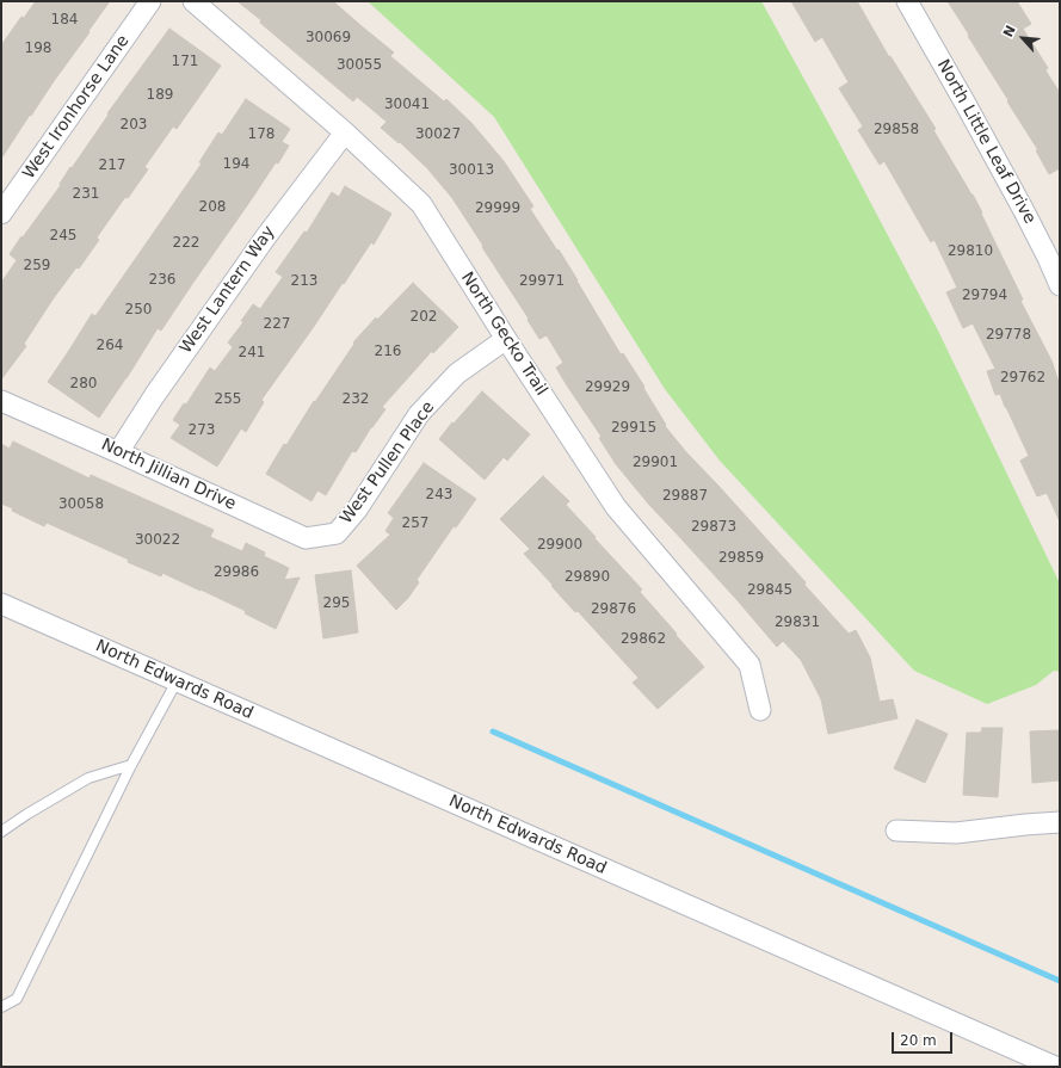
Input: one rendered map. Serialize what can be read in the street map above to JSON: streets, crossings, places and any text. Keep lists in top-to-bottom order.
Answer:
{
  "streets": {
    "street": [
      "West Ironhorse Lane",
      "North Little Leaf Drive",
      "West Lantern Way",
      "North Gecko Trail",
      "West Pullen Place",
      "North Jillian Drive",
      "North Edwards Road"
    ]
  },
  "crossings": [
    ["West Lantern Way", "North Gecko Trail"],
    ["West Lantern Way", "North Jillian Drive"],
    ["North Gecko Trail", "West Pullen Place"],
    ["West Pullen Place", "North Jillian Drive"]
  ],
  "house_numbers": [
    "184",
    "30069",
    "198",
    "171",
    "30055",
    "189",
    "30041",
    "203",
    "29858",
    "178",
    "30027",
    "194",
    "217",
    "30013",
    "231",
    "208",
    "29999",
    "245",
    "222",
    "29810",
    "259",
    "236",
    "213",
    "29971",
    "29794",
    "250",
    "202",
    "227",
    "29778",
    "264",
    "216",
    "241",
    "29762",
    "280",
    "29929",
    "255",
    "232",
    "29915",
    "273",
    "29901",
    "243",
    "29887",
    "30058",
    "257",
    "29873",
    "30022",
    "29900",
    "29859",
    "29986",
    "29890",
    "29845",
    "295",
    "29876",
    "29831",
    "29862"
  ],
  "scale_bar": "20 m",
  "north": "top left"
}
